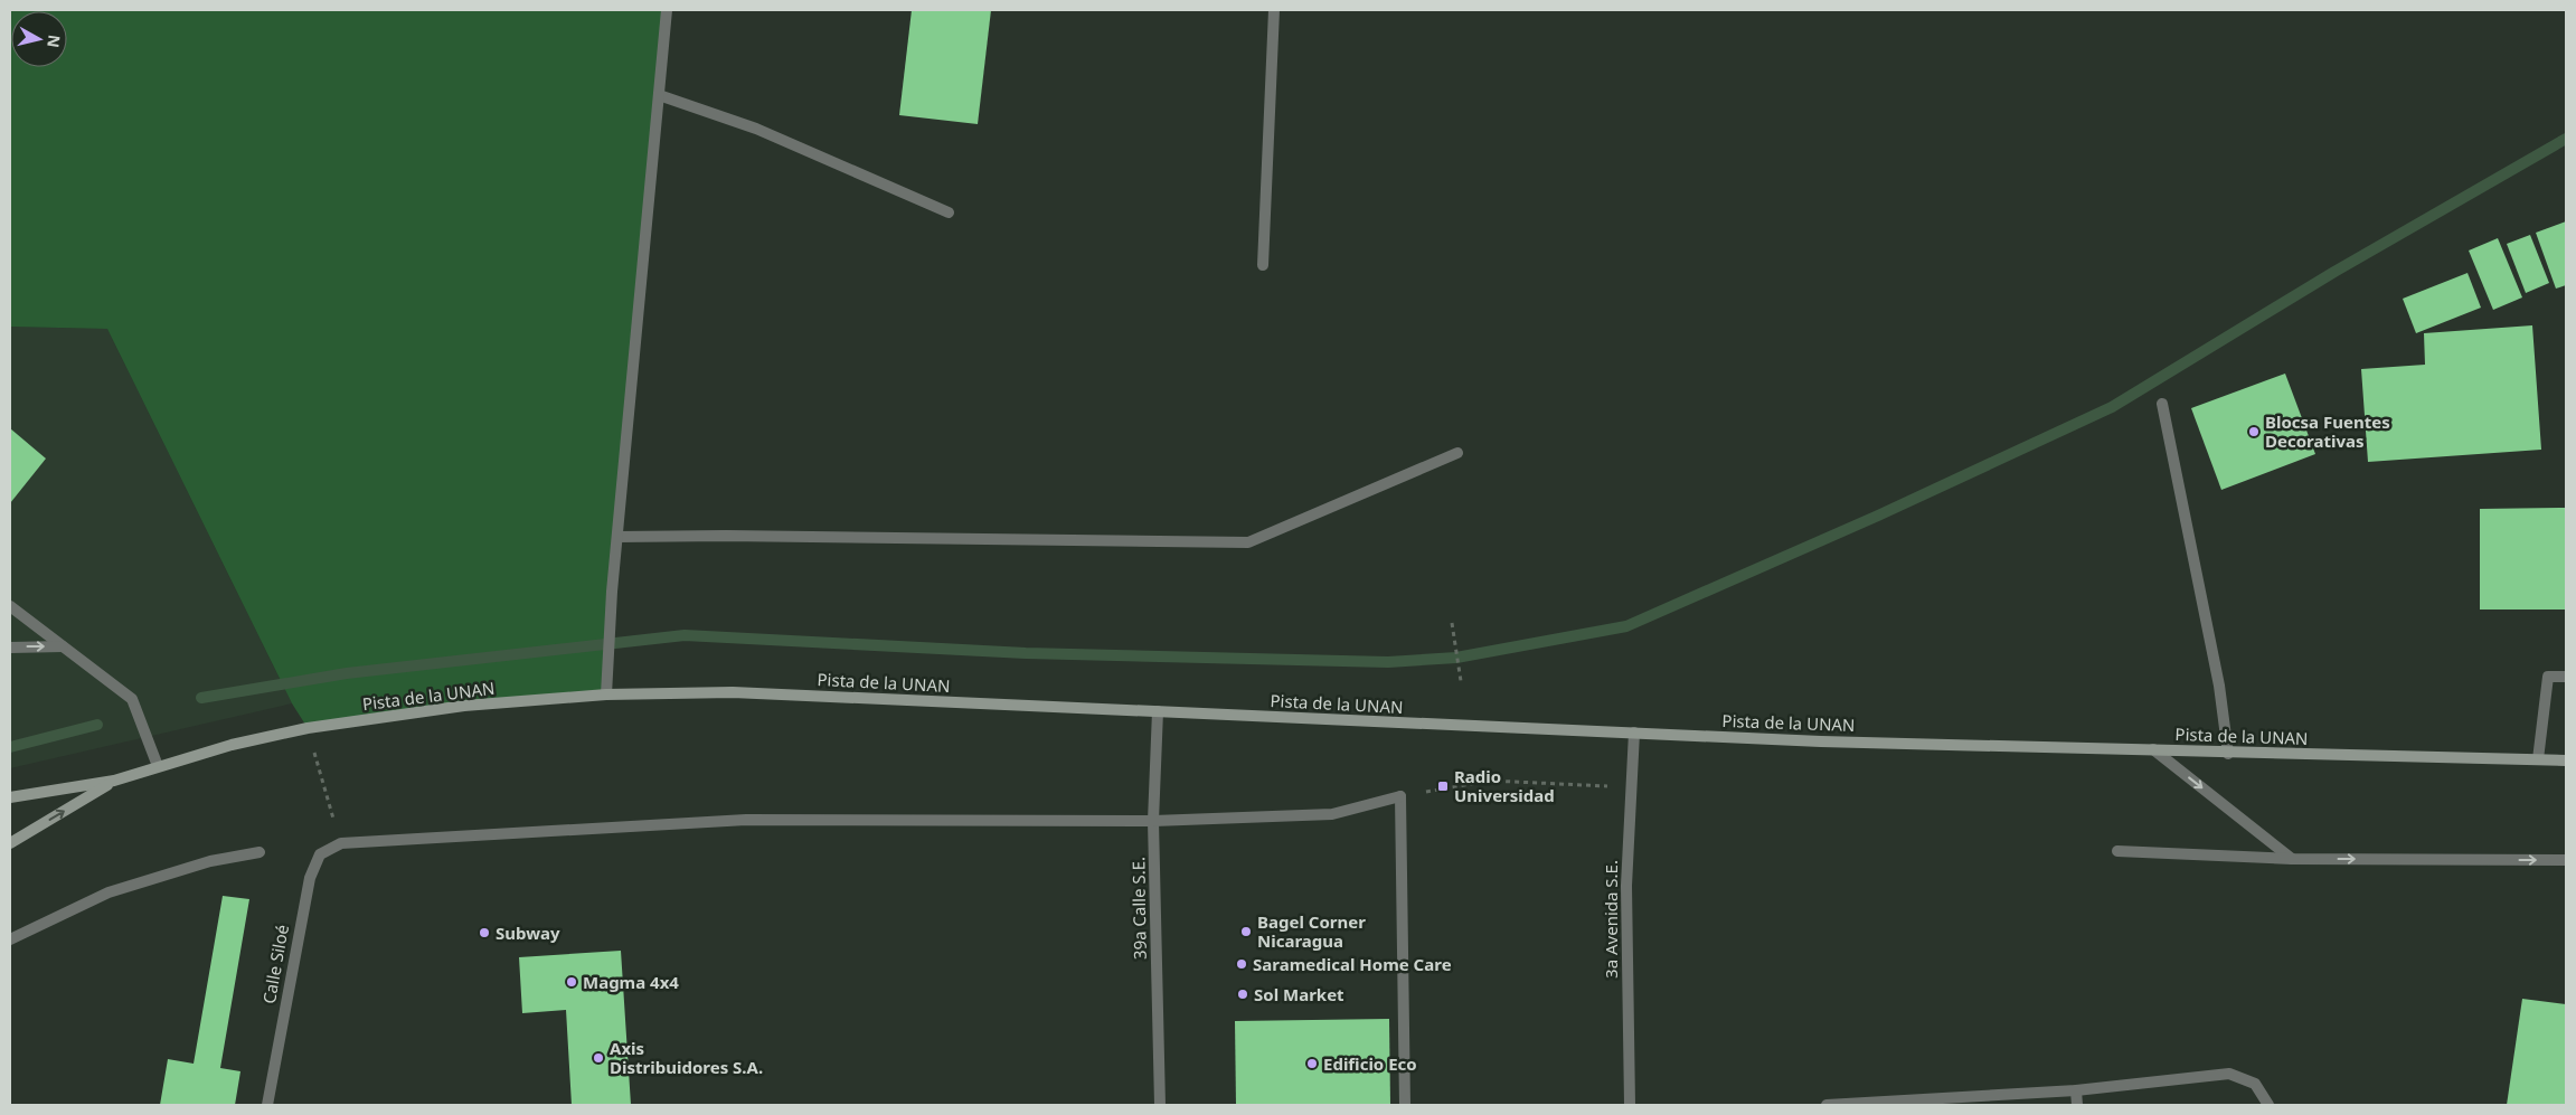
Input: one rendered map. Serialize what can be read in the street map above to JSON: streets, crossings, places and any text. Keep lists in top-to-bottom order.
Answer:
{
  "streets": {
    "main road": ["Pista de la UNAN"],
    "street": ["39a Calle S.E.", "3a Avenida S.E.", "Calle Siloé"]
  },
  "crossings": [
    ["Pista de la UNAN", "39a Calle S.E."],
    ["Pista de la UNAN", "3a Avenida S.E."]
  ],
  "places": {
    "other": [
      "Blocsa Fuentes Decorativas",
      "Bagel Corner Nicaragua",
      "Subway",
      "Saramedical Home Care",
      "Magma 4x4",
      "Sol Market",
      "Axis Distribuidores S.A.",
      "Edificio Eco"
    ],
    "transit": ["Radio Universidad"]
  },
  "north": "right"
}
